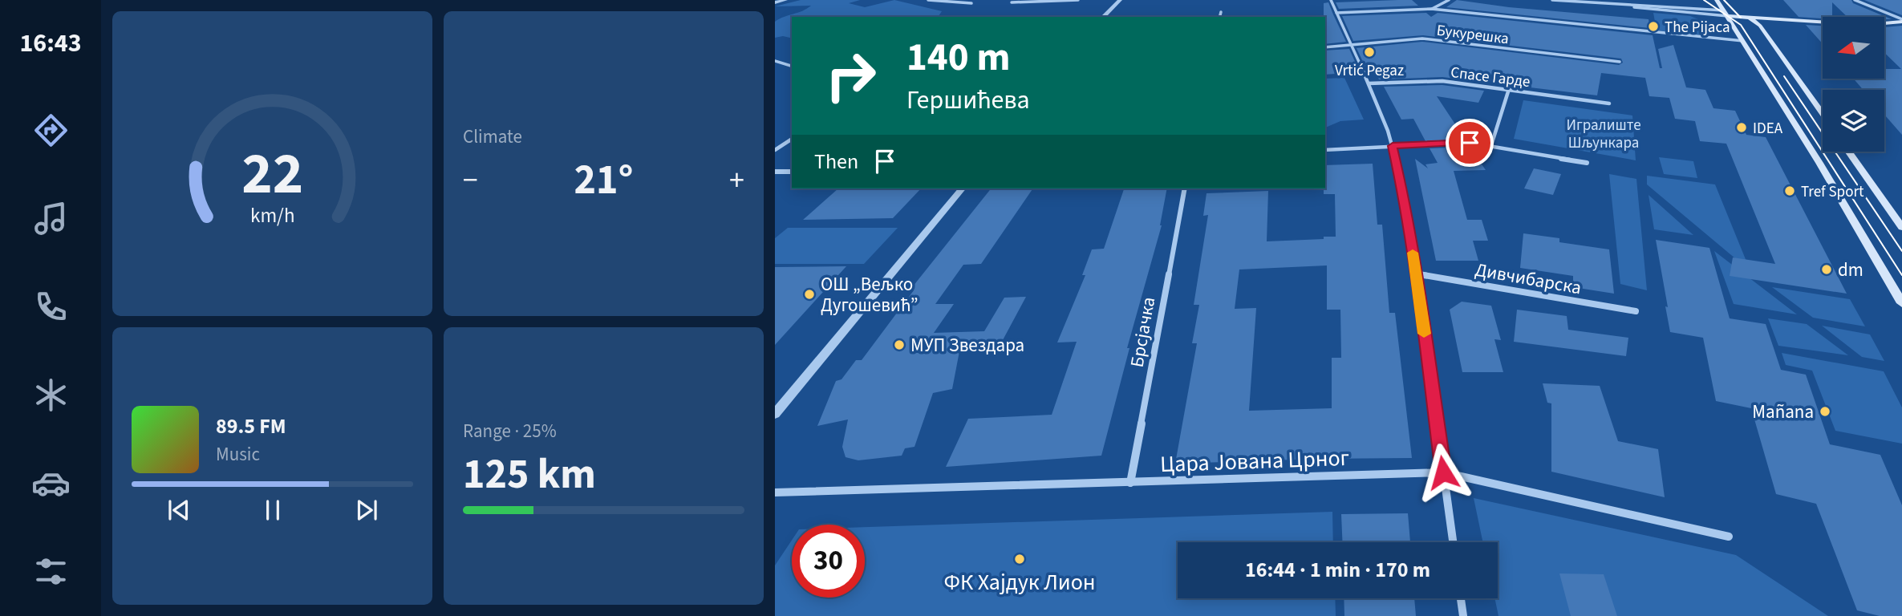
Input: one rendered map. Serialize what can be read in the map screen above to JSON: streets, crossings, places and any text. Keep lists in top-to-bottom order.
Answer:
{
  "streets": {
    "street": [
      "Букурешка",
      "Спасе Гарде",
      "Дивчибарска",
      "Брсјачка",
      "Цара Јована Црног"
    ]
  },
  "crossings": [
    ["Брсјачка", "Цара Јована Црног"]
  ],
  "parks": ["Игралиште Шљункара"],
  "places": [
    "The Pijaca",
    "Vrtić Pegaz",
    "IDEA",
    "Tref Sport",
    "dm",
    "ОШ „Вељко Дугошевић”",
    "МУП Звездара",
    "Mañana",
    "ФК Хајдук Лион"
  ],
  "north": "left",
  "page": {
    "tabs": "16:43",
    "tile": [
      "Climate",
      ["Range · 25%", "125 km"]
    ],
    "turn": ["140 m", "Гершићева"],
    "then": "Then",
    "heat": ["−", "21°", "+"],
    "song": ["89.5 FM", "Music"],
    "limit": "30",
    "trip": "16:44 · 1 min · 170 m",
    "gauge": ["22", "km/h"]
  }
}
